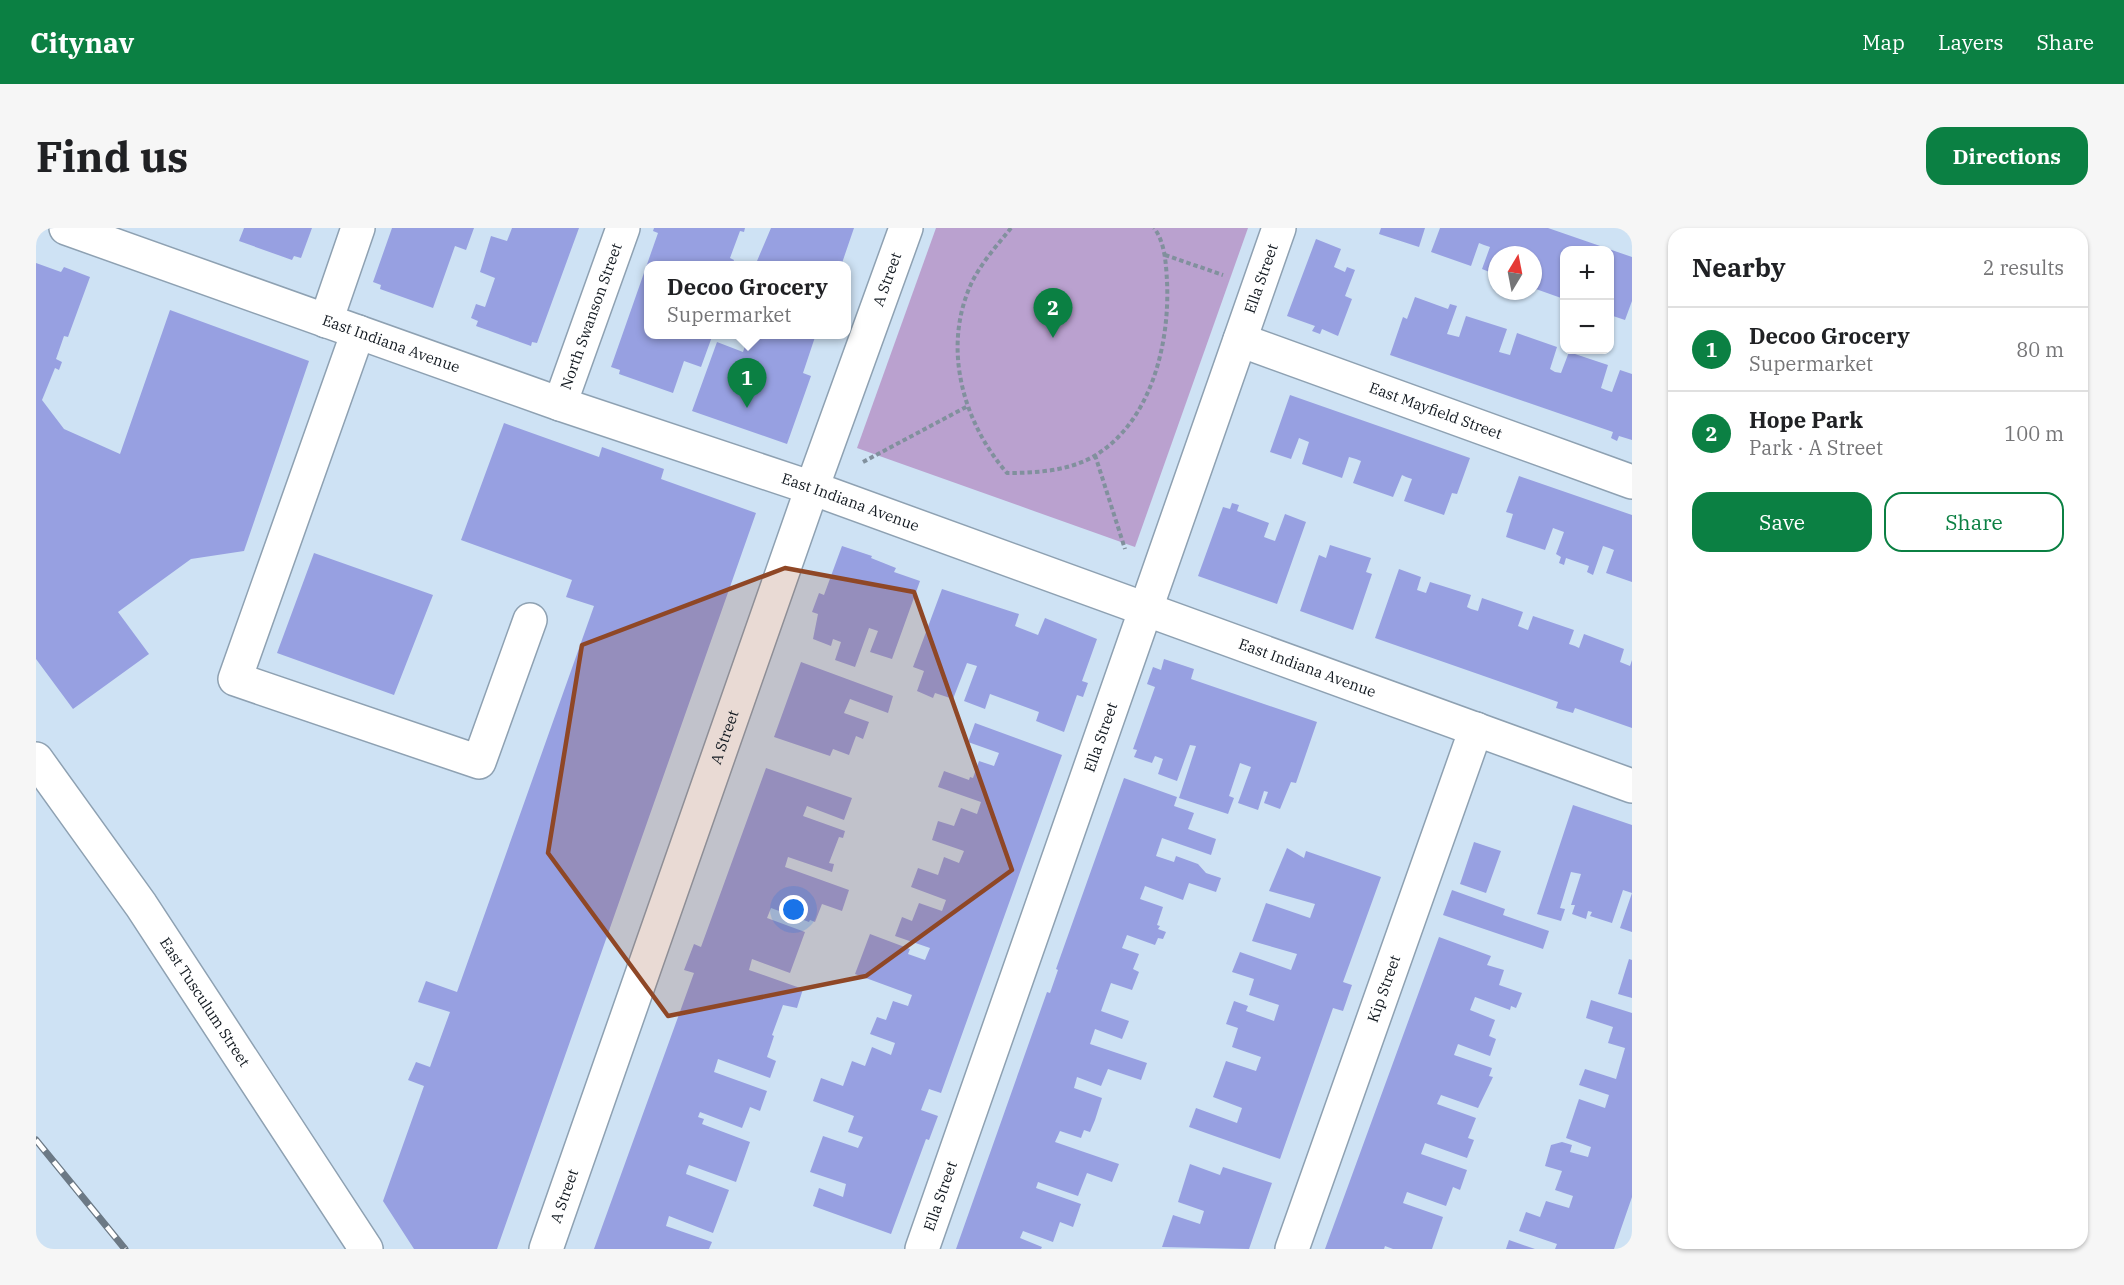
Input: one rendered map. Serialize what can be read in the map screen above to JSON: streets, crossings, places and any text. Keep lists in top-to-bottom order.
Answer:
{
  "streets": {
    "street": [
      "A Street",
      "Ella Street",
      "North Swanson Street",
      "East Indiana Avenue",
      "East Mayfield Street",
      "Kip Street",
      "East Tusculum Street"
    ]
  },
  "crossings": [
    ["A Street", "East Indiana Avenue"],
    ["Ella Street", "East Indiana Avenue"],
    ["Ella Street", "East Mayfield Street"],
    ["North Swanson Street", "East Indiana Avenue"],
    ["East Indiana Avenue", "Kip Street"]
  ],
  "north": "top",
  "page": {
    "header": "Citynav",
    "nav": ["Map", "Layers", "Share"],
    "buttons": [
      "Directions",
      ["Save", "Share"]
    ],
    "title": "Find us",
    "heading": ["Nearby", "2 results"],
    "map_buttons": ["+", "−"],
    "popup": ["Decoo Grocery", "Supermarket"],
    "pins": ["2", "1"],
    "list": [
      {
        "mark": "1",
        "name": "Decoo Grocery",
        "note": "Supermarket",
        "value": "80 m"
      },
      {
        "mark": "2",
        "name": "Hope Park",
        "note": "Park · A Street",
        "value": "100 m"
      }
    ]
  }
}
